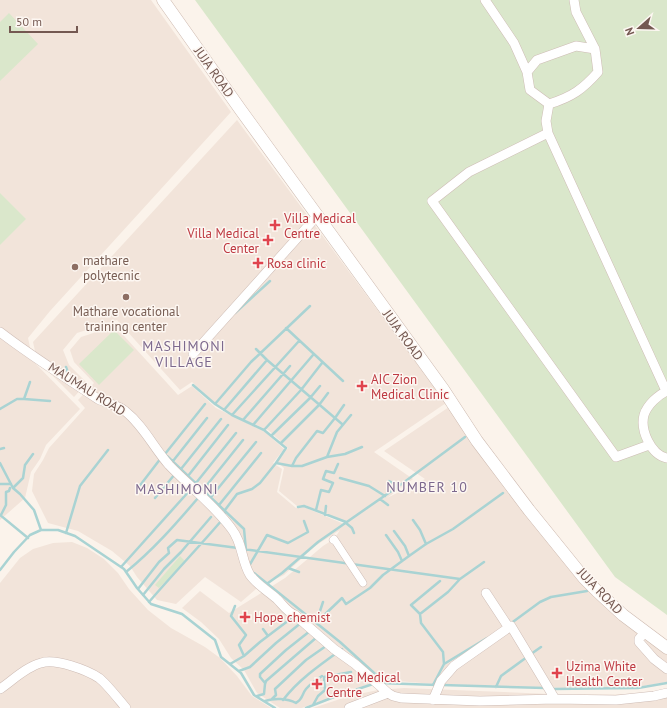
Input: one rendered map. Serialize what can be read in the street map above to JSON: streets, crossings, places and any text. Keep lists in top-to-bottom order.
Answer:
{
  "streets": {
    "main road": ["JUJA ROAD"],
    "street": ["MAUMAU ROAD"]
  },
  "districts": ["MASHIMONI VILLAGE", "NUMBER 10", "MASHIMONI"],
  "places": {
    "health": [
      "Villa Medical Centre",
      "Villa Medical Center",
      "Rosa clinic",
      "AIC Zion Medical Clinic",
      "Hope chemist",
      "Uzima White Health Center",
      "Pona Medical Centre"
    ],
    "other": ["mathare polytecnic", "Mathare vocational training center"]
  },
  "scale_bar": "50 m",
  "north": "left"
}
